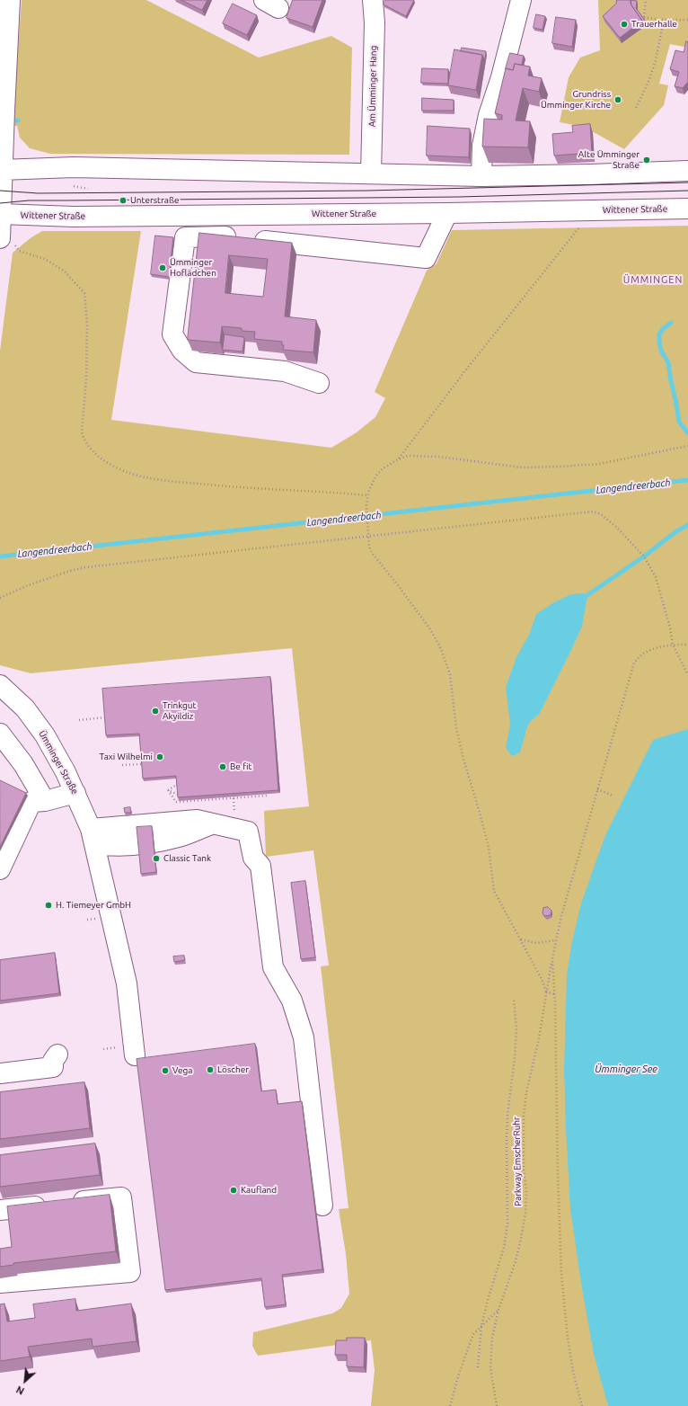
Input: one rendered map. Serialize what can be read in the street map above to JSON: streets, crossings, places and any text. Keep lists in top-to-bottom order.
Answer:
{
  "streets": {
    "main road": ["Am Ümminger Hang", "Wittener Straße", "Ümminger Straße"],
    "path": ["Parkway EmscherRuhr"]
  },
  "districts": ["ÜMMINGEN"],
  "water": ["Langendreerbach", "Ümminger See"],
  "places": [
    "Trauerhalle",
    "Grundriss Ümminger Kirche",
    "Alte Ümminger Straße",
    "Unterstraße",
    "Ümminger Hoflädchen",
    "Trinkgut Akyildiz",
    "Taxi Wilhelmi",
    "Be fit",
    "Classic Tank",
    "H. Tiemeyer GmbH",
    "Löscher",
    "Vega",
    "Kaufland"
  ],
  "north": "bottom left"
}
